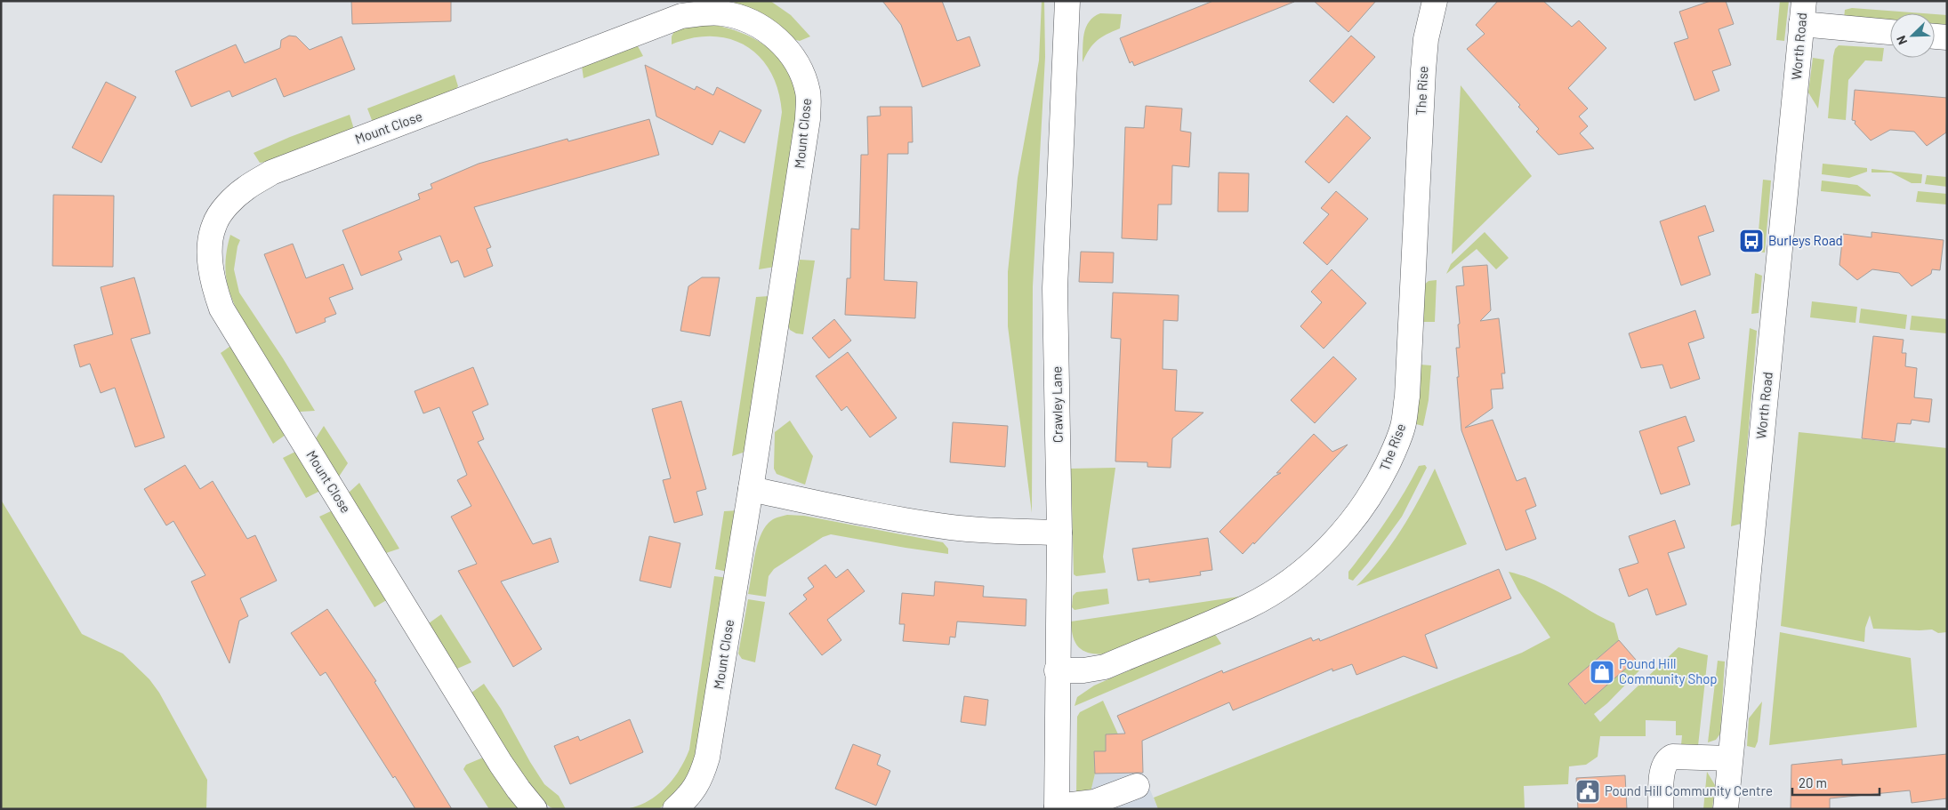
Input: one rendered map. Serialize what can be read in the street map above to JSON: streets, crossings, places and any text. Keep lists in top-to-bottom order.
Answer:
{
  "streets": {
    "street": [
      "Worth Road",
      "The Rise",
      "Mount Close",
      "Crawley Lane"
    ]
  },
  "crossings": [
    ["The Rise", "Crawley Lane"]
  ],
  "places": {
    "bus stop": ["Burleys Road"],
    "shop": ["Pound Hill Community Shop"],
    "public building": ["Pound Hill Community Centre"]
  },
  "scale_bar": "20 m",
  "north": "bottom left"
}
